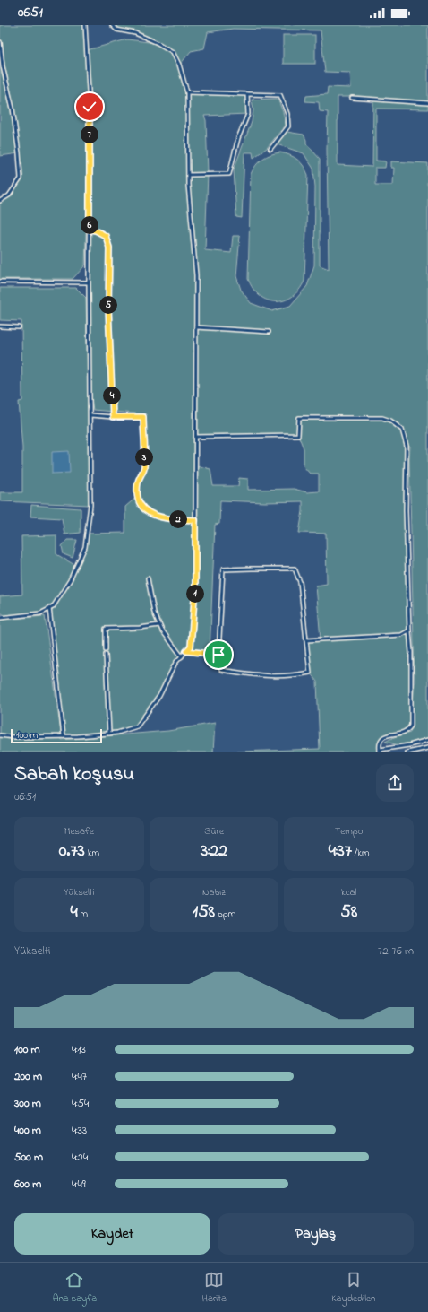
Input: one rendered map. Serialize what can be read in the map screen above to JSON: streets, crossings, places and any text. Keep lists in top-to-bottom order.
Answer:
{
  "scale_bar": "100 m",
  "page": {
    "status": "06:51",
    "pins": [
      "7",
      "6",
      "5",
      "4",
      "3",
      "2",
      "1"
    ],
    "scale": "100 m",
    "heading": ["Sabah koşusu", "06:51"],
    "stats": [
      ["Mesafe", "0.73 km"],
      ["Süre", "3:22"],
      ["Tempo", "4:37 /km"],
      ["Yükselti", "4 m"],
      ["Nabız", "158 bpm"],
      ["kcal", "58"]
    ],
    "chart": ["Yükselti", "72–76 m"],
    "list": [
      {
        "name": "100 m",
        "note": "4:13"
      },
      {
        "name": "200 m",
        "note": "4:47"
      },
      {
        "name": "300 m",
        "note": "4:54"
      },
      {
        "name": "400 m",
        "note": "4:33"
      },
      {
        "name": "500 m",
        "note": "4:24"
      },
      {
        "name": "600 m",
        "note": "4:49"
      }
    ],
    "buttons": ["Kaydet", "Paylaş"],
    "tabs": ["Ana sayfa", "Harita", "Kaydedilen"]
  }
}
